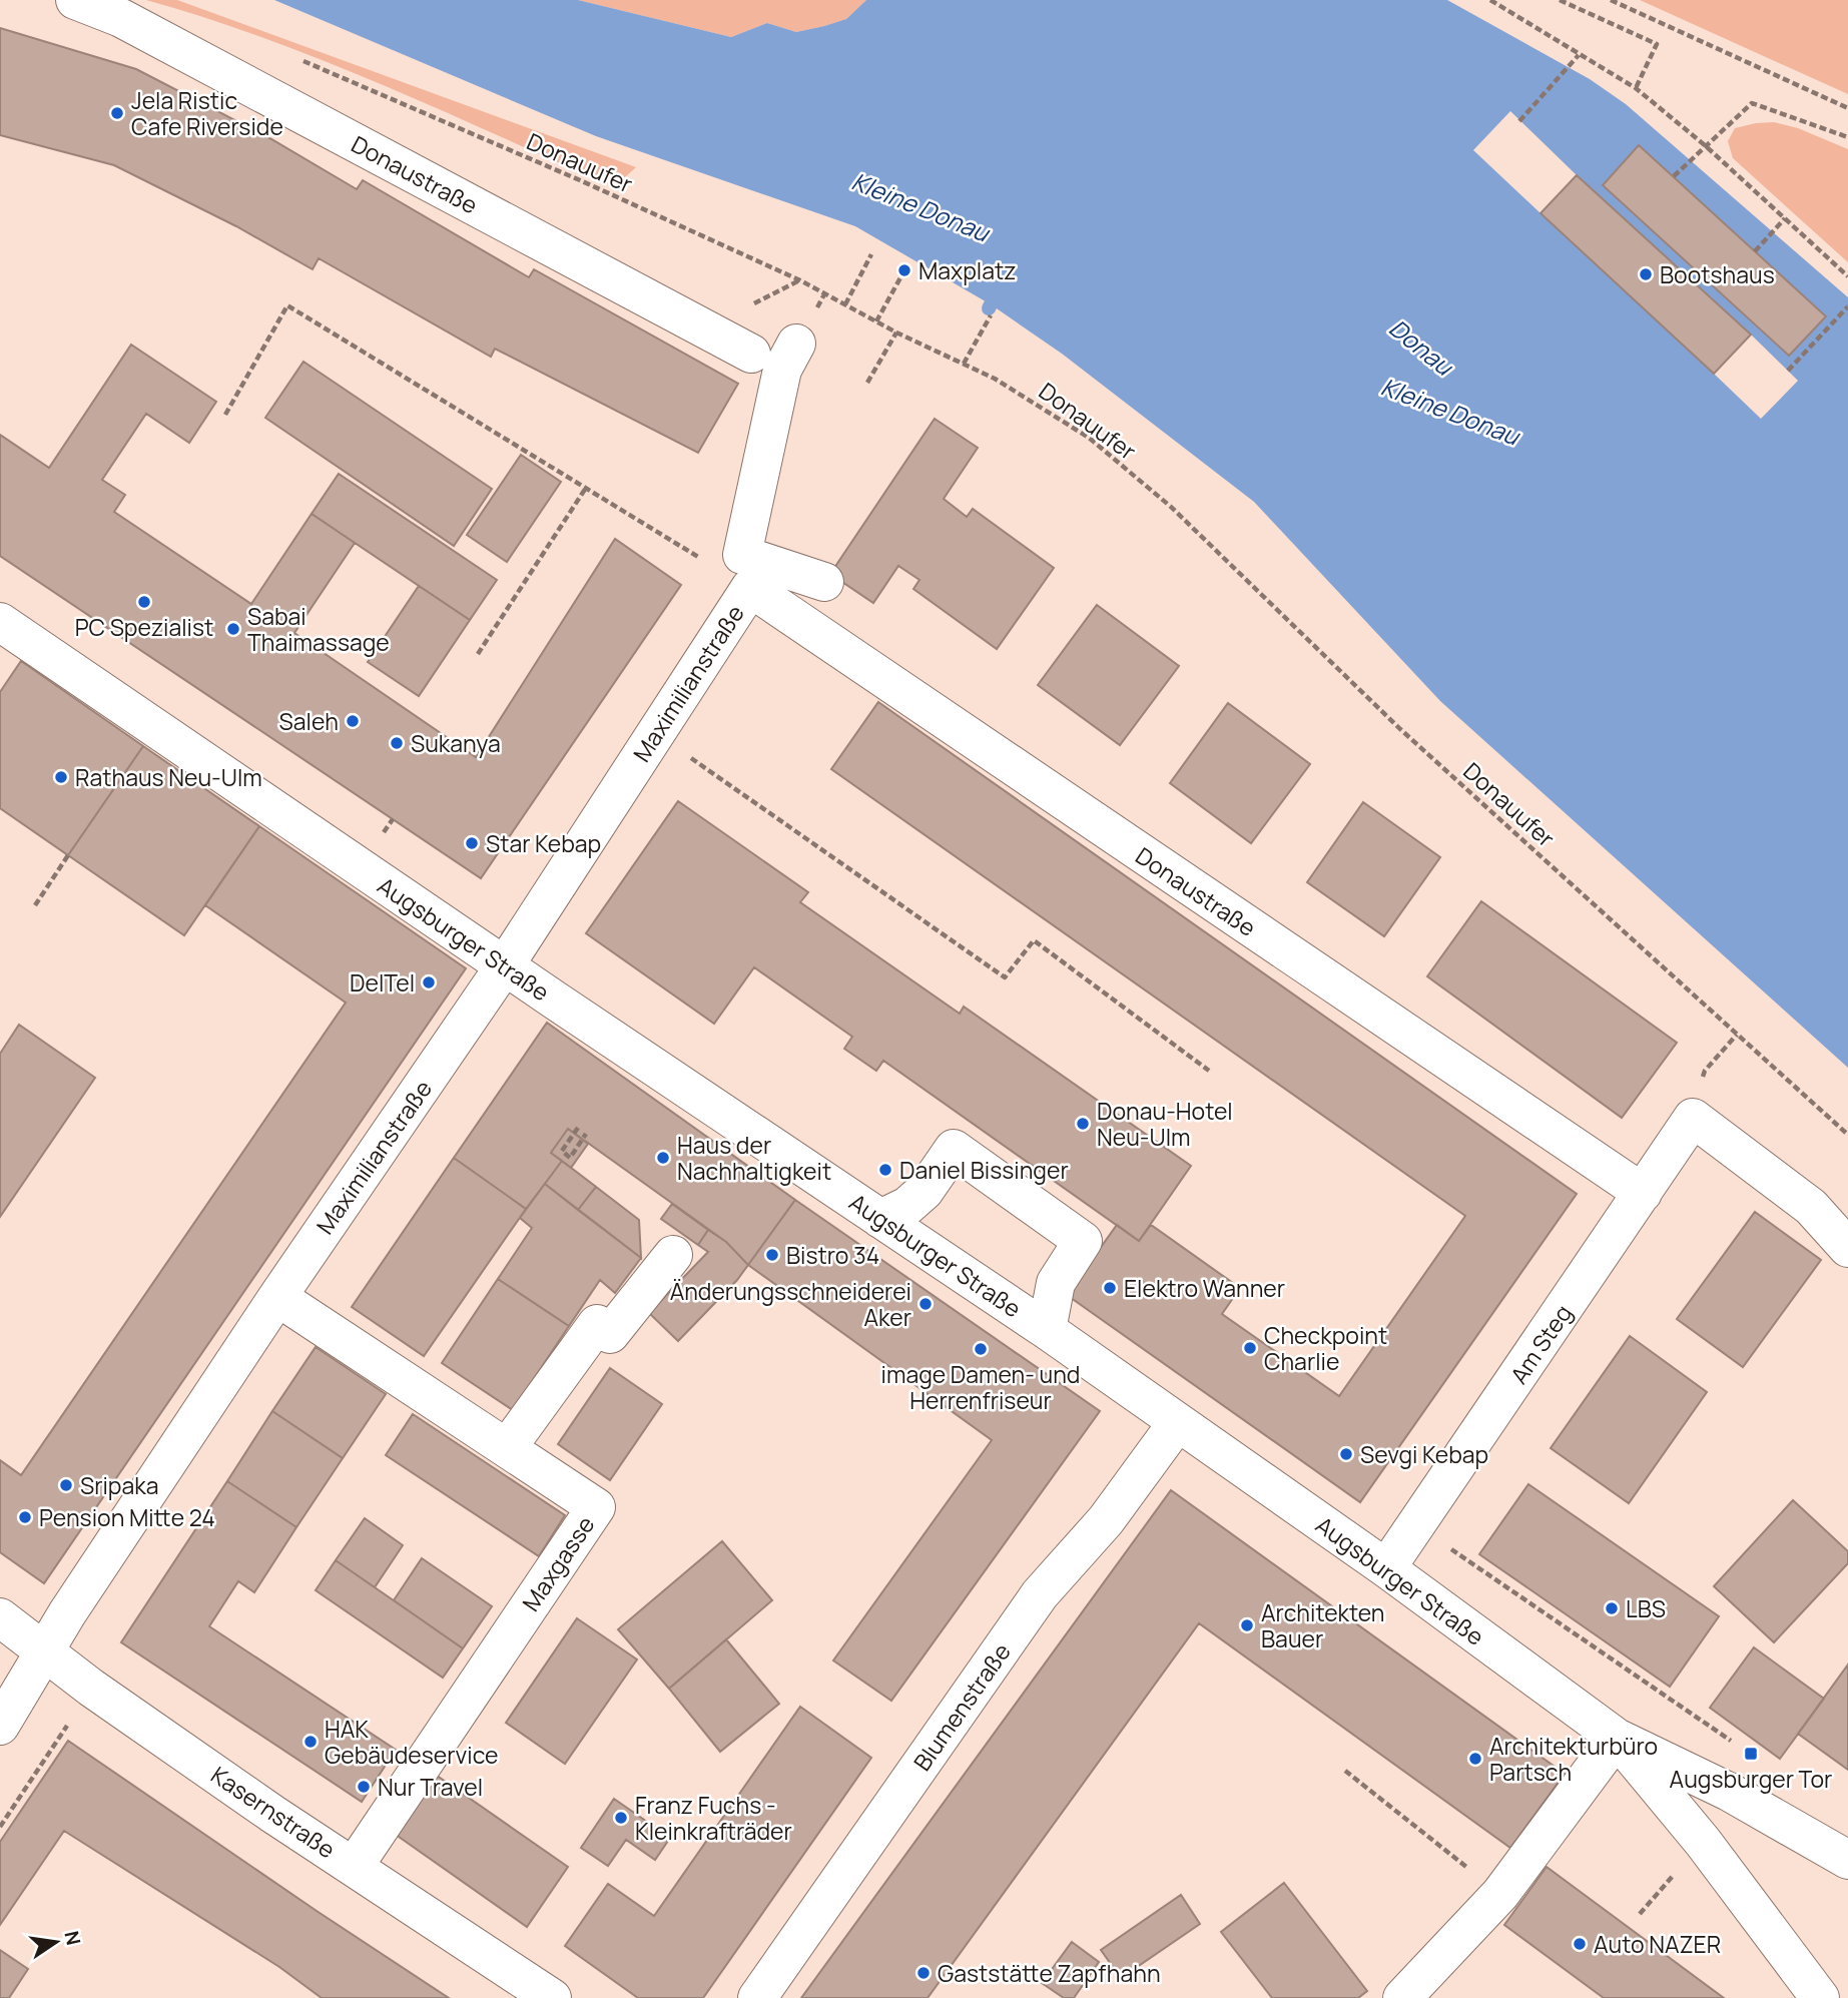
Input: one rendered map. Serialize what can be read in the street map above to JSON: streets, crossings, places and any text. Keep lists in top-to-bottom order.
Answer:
{
  "streets": {
    "street": [
      "Donaustraße",
      "Maximilianstraße",
      "Augsburger Straße",
      "Am Steg",
      "Maxgasse",
      "Blumenstraße",
      "Kasernstraße"
    ],
    "path": ["Donauufer"]
  },
  "crossings": [
    ["Donaustraße", "Maximilianstraße"],
    ["Donaustraße", "Am Steg"],
    ["Maximilianstraße", "Augsburger Straße"],
    ["Maximilianstraße", "Maxgasse"],
    ["Maximilianstraße", "Kasernstraße"],
    ["Augsburger Straße", "Am Steg"],
    ["Augsburger Straße", "Blumenstraße"],
    ["Maxgasse", "Kasernstraße"]
  ],
  "water": ["Kleine Donau", "Donau"],
  "places": {
    "other": [
      "Jela Ristic Cafe Riverside",
      "Maxplatz",
      "Bootshaus",
      "PC Spezialist",
      "Sabai Thaimassage",
      "Saleh",
      "Sukanya",
      "Rathaus Neu-Ulm",
      "Star Kebap",
      "DelTel",
      "Donau-Hotel Neu-Ulm",
      "Haus der Nachhaltigkeit",
      "Daniel Bissinger",
      "Bistro 34",
      "Elektro Wanner",
      "Änderungsschneiderei Aker",
      "Checkpoint Charlie",
      "image Damen- und Herrenfriseur",
      "Sevgi Kebap",
      "Sripaka",
      "Pension Mitte 24",
      "LBS",
      "Architekten Bauer",
      "HAK Gebäudeservice",
      "Architekturbüro Partsch",
      "Nur Travel",
      "Franz Fuchs - Kleinkrafträder",
      "Auto NAZER",
      "Gaststätte Zapfhahn"
    ],
    "transit": ["Augsburger Tor"]
  },
  "north": "right"
}
